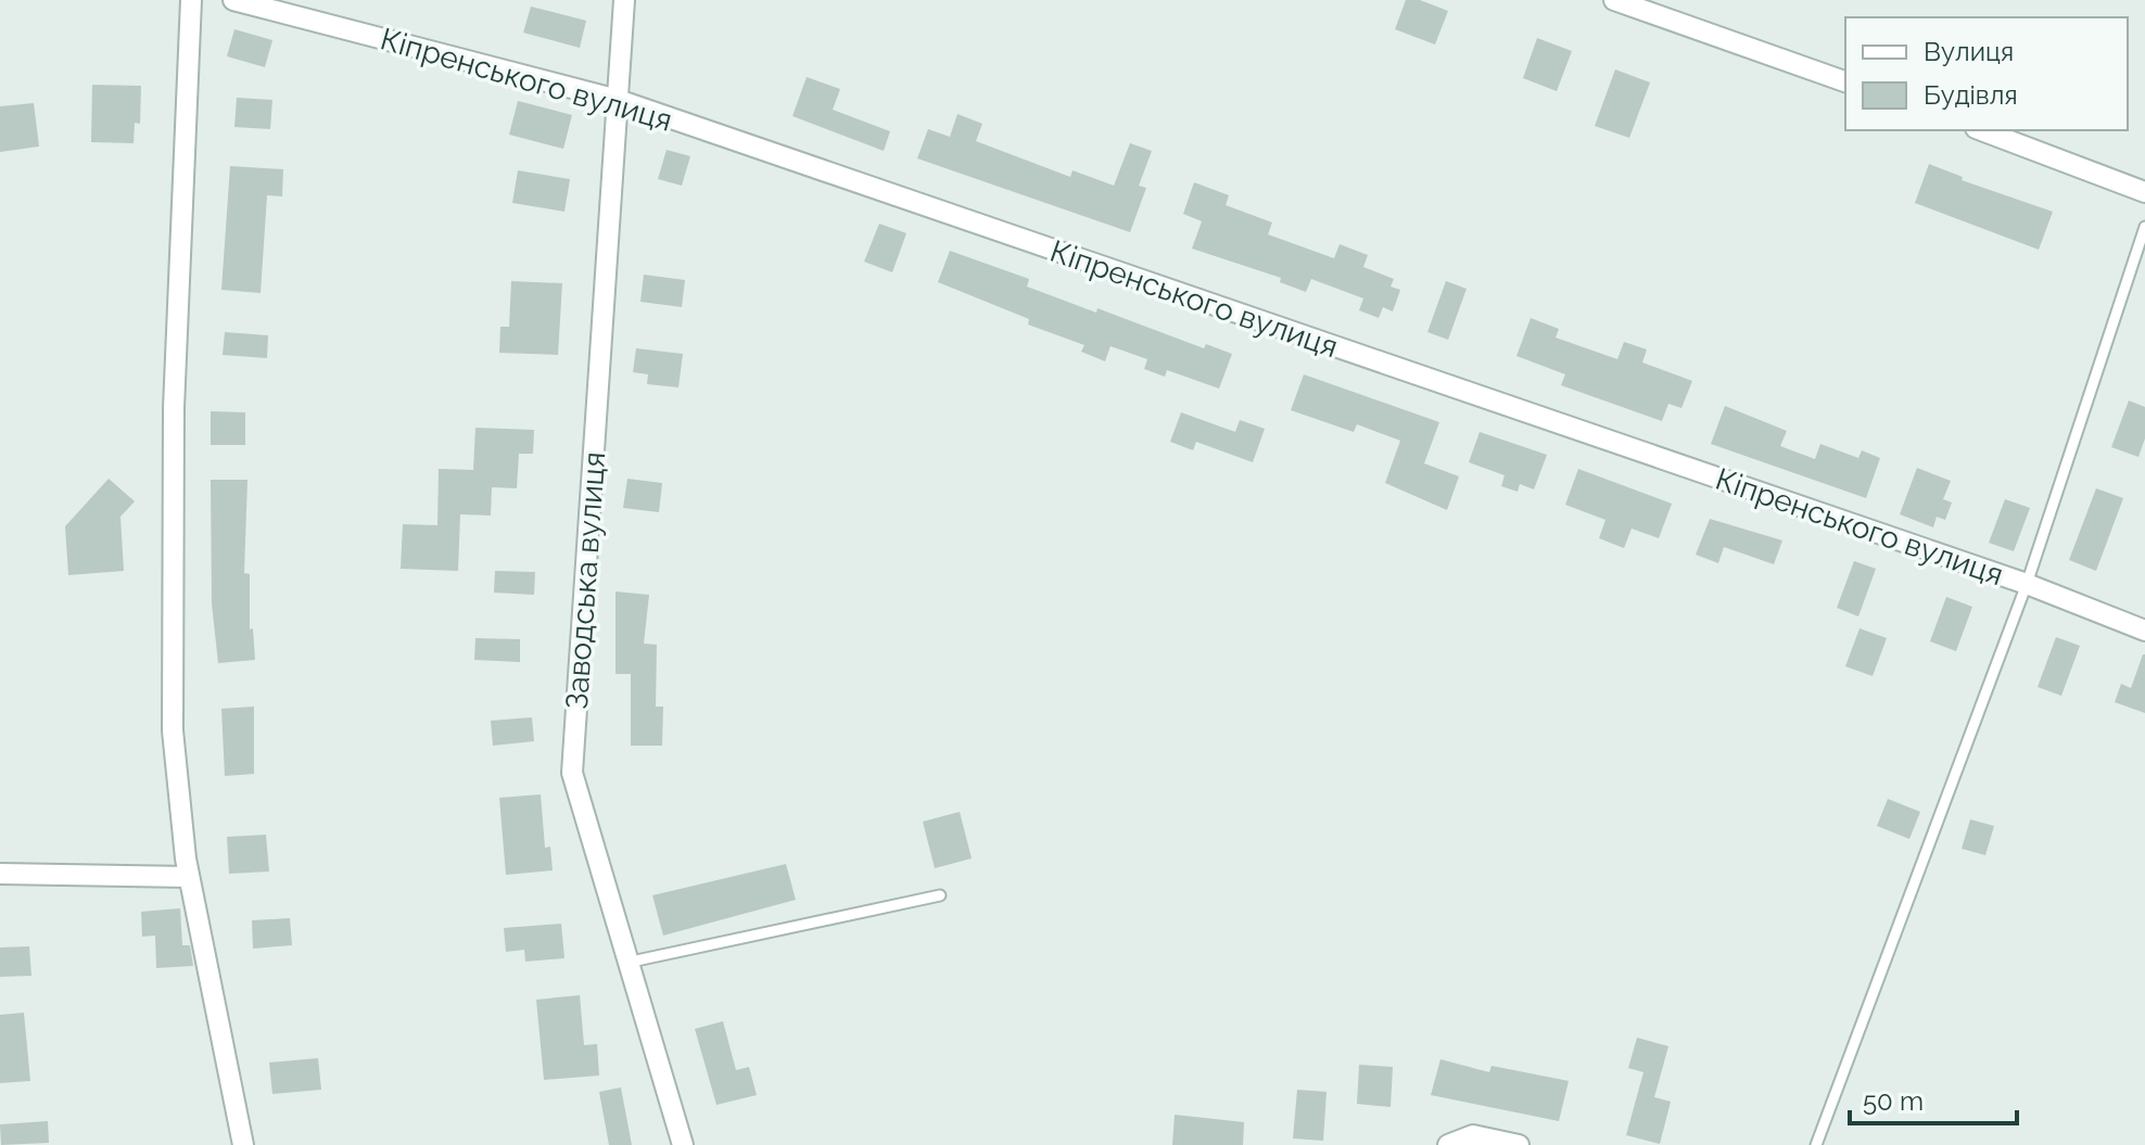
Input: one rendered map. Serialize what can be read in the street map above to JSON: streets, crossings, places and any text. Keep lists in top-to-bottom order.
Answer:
{
  "streets": {
    "street": ["Кіпренського вулиця", "Заводська вулиця"]
  },
  "crossings": [
    ["Кіпренського вулиця", "Заводська вулиця"]
  ],
  "legend": ["Вулиця", "Будівля"],
  "scale_bar": "50 m"
}
